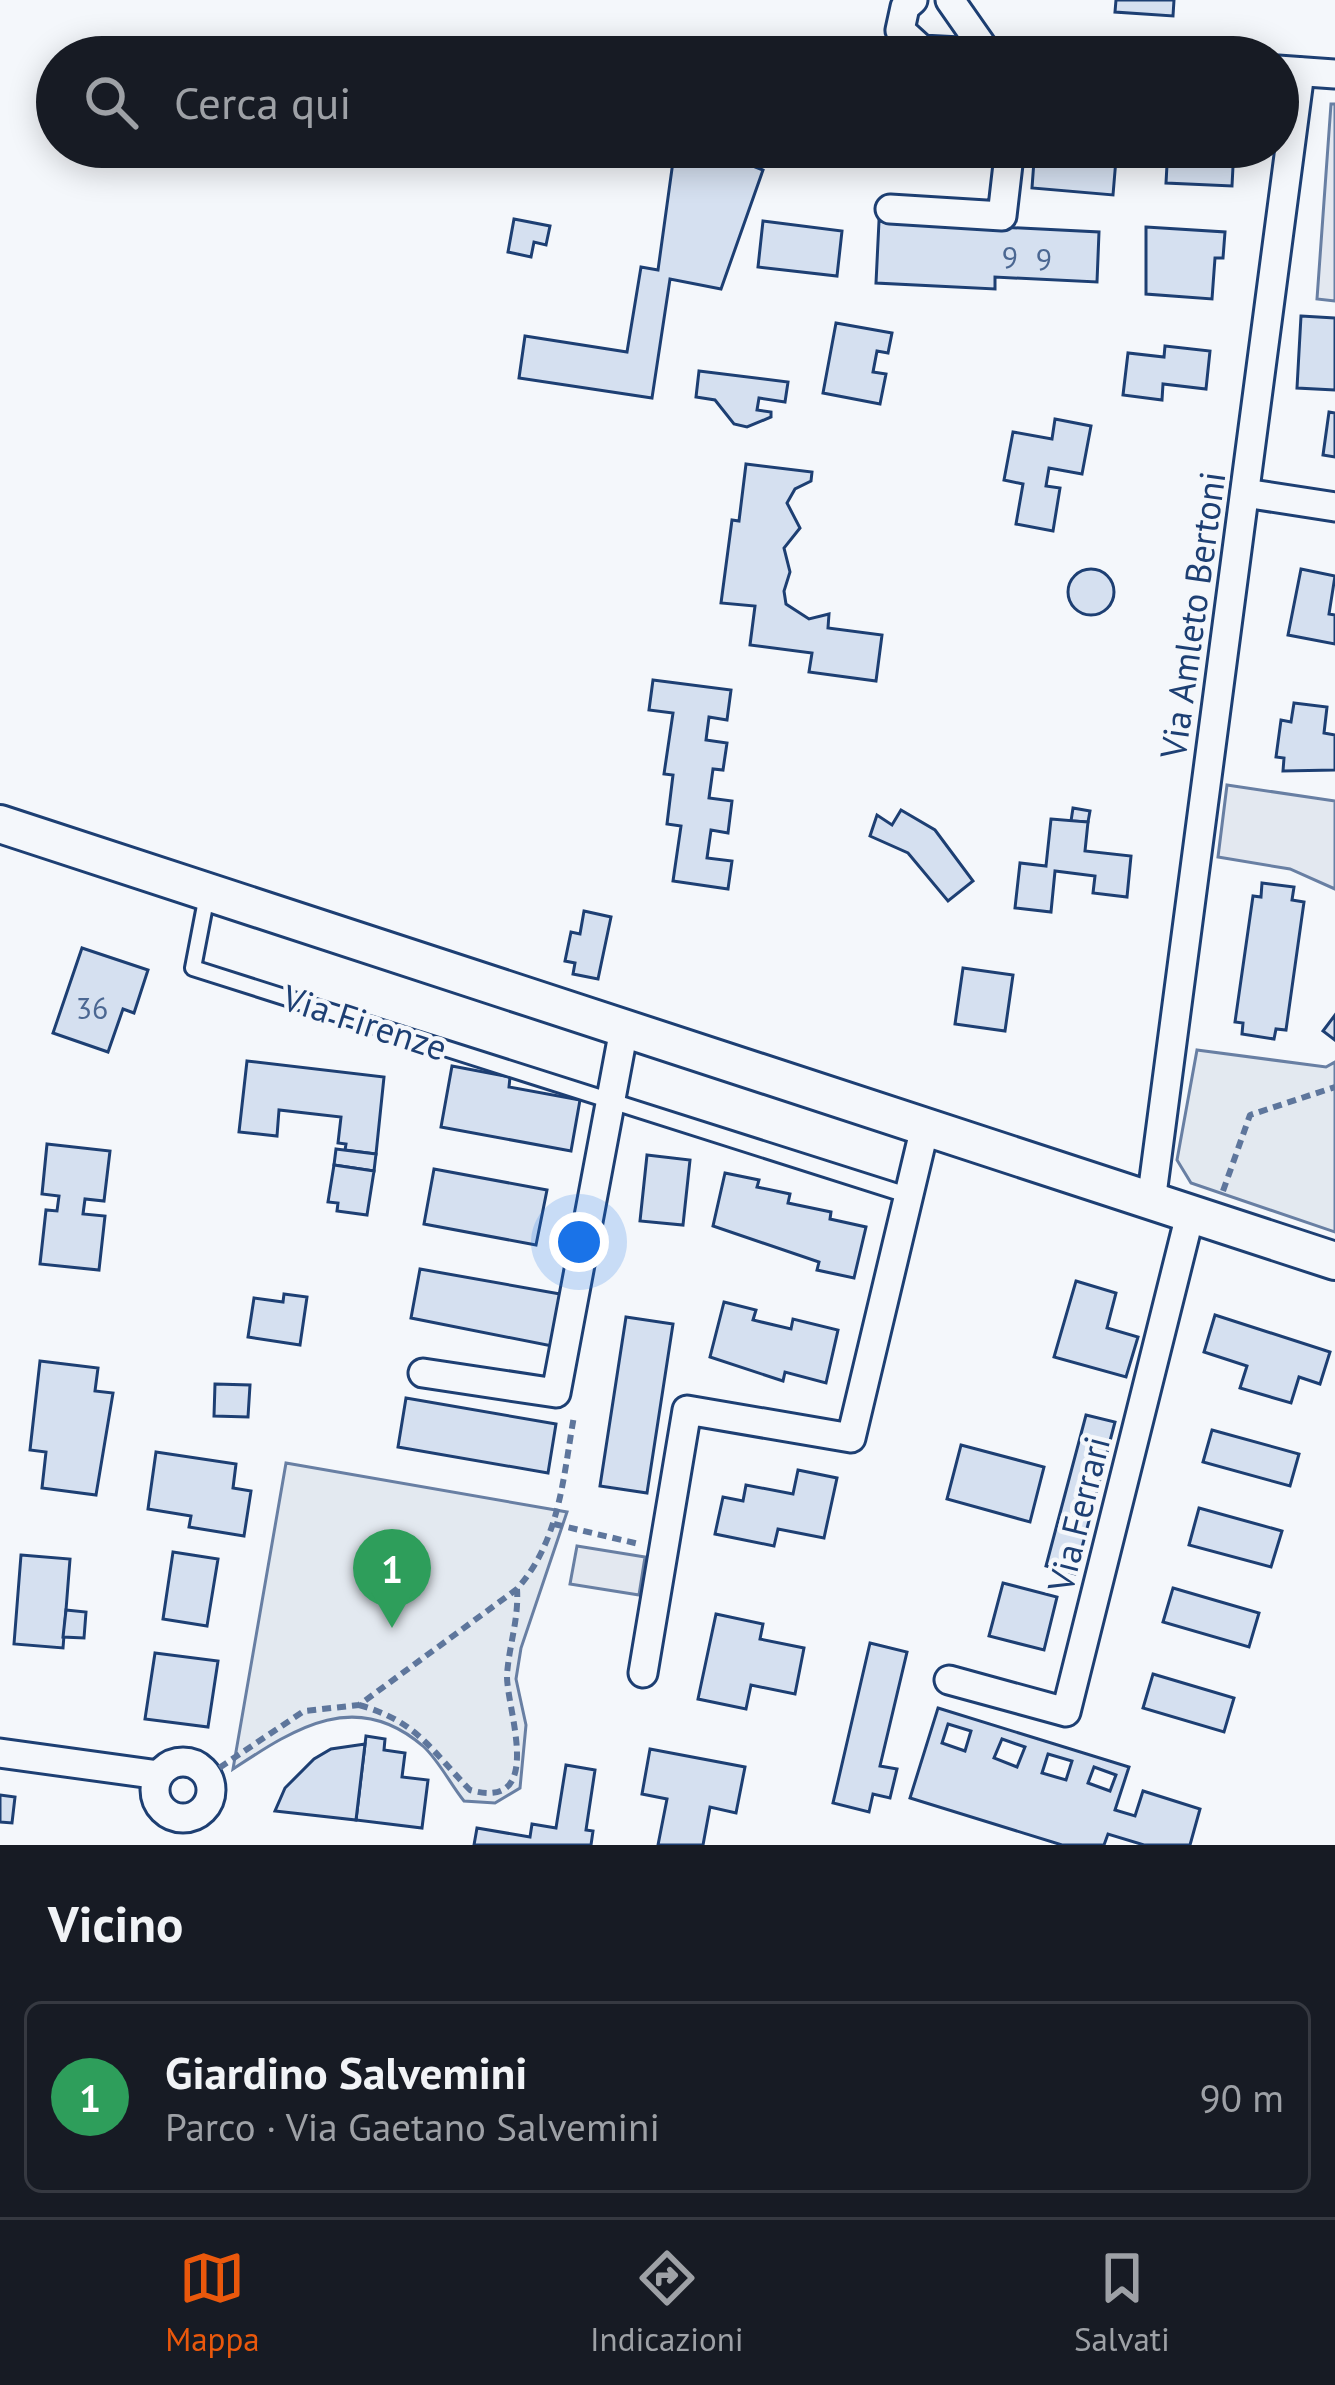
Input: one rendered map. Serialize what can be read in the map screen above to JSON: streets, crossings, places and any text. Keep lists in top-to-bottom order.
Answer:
{
  "streets": {
    "street": ["Via Amleto Bertoni", "Via Firenze", "Via Ferrari"]
  },
  "crossings": [
    ["Via Amleto Bertoni", "Via Firenze"],
    ["Via Firenze", "Via Ferrari"]
  ],
  "house_numbers": ["9", "9", "36"],
  "page": {
    "search": "Cerca qui",
    "pins": "1",
    "heading": "Vicino",
    "list": [
      {
        "mark": "1",
        "name": "Giardino Salvemini",
        "note": "Parco · Via Gaetano Salvemini",
        "value": "90 m"
      }
    ],
    "nav": ["Mappa", "Indicazioni", "Salvati"]
  }
}
